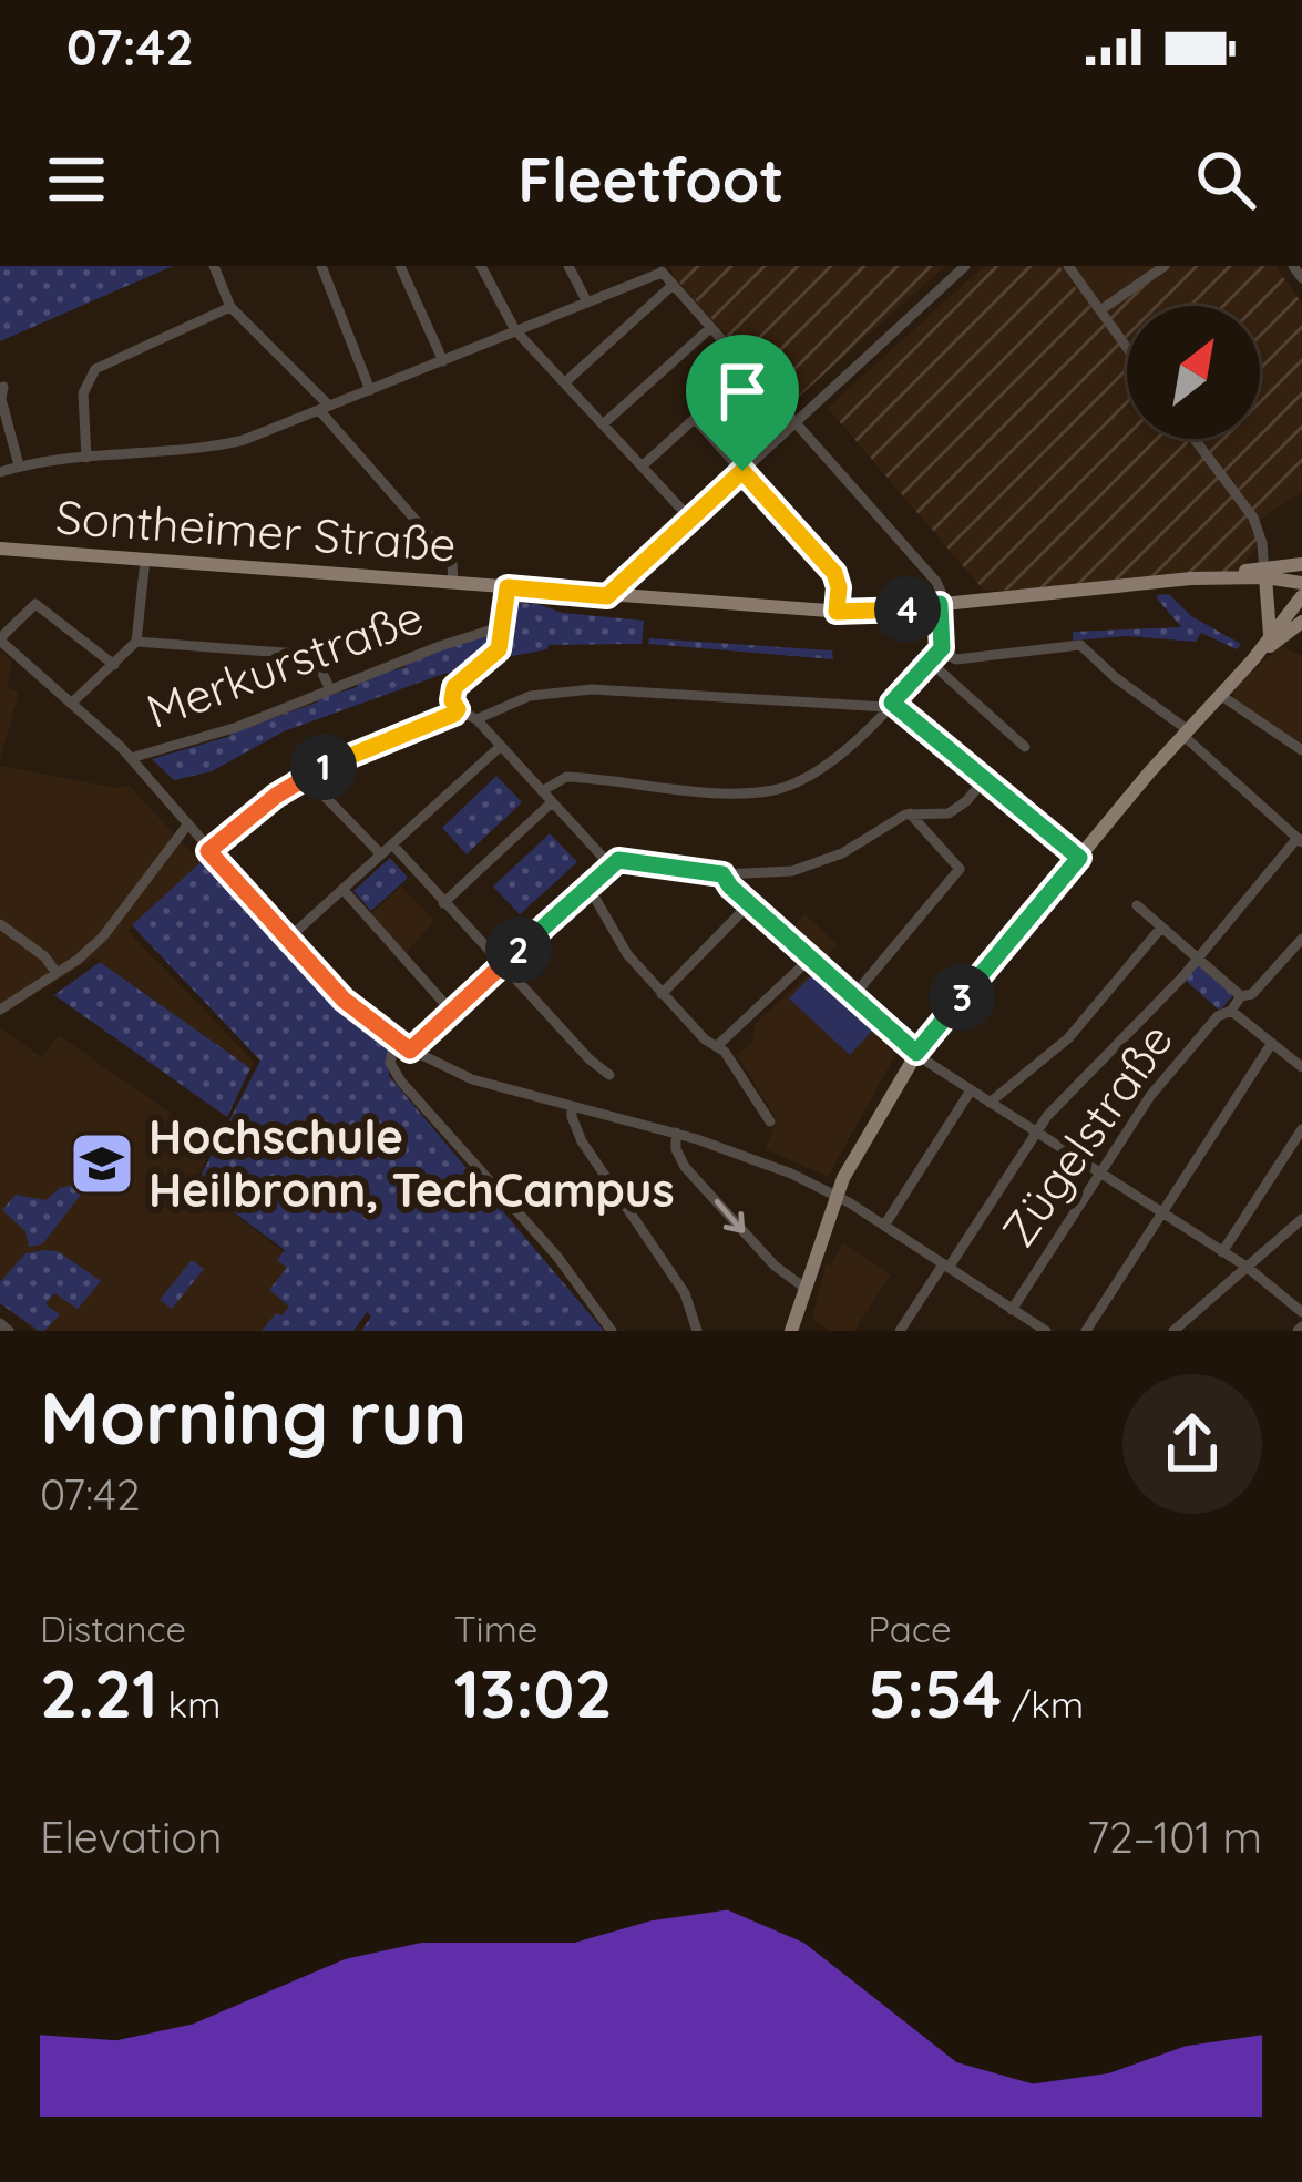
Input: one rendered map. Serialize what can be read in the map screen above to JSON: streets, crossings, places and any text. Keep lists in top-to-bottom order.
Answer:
{
  "streets": {
    "main road": ["Sontheimer Straße"],
    "street": ["Merkurstraße", "Zügelstraße"]
  },
  "places": {
    "school or university": ["Hochschule Heilbronn, TechCampus"]
  },
  "north": "top right",
  "page": {
    "status": "07:42",
    "header": "Fleetfoot",
    "pins": [
      "4",
      "1",
      "2",
      "3"
    ],
    "heading": ["Morning run", "07:42"],
    "stats": [
      ["Distance", "2.21 km"],
      ["Time", "13:02"],
      ["Pace", "5:54 /km"]
    ],
    "chart": ["Elevation", "72–101 m"]
  }
}
